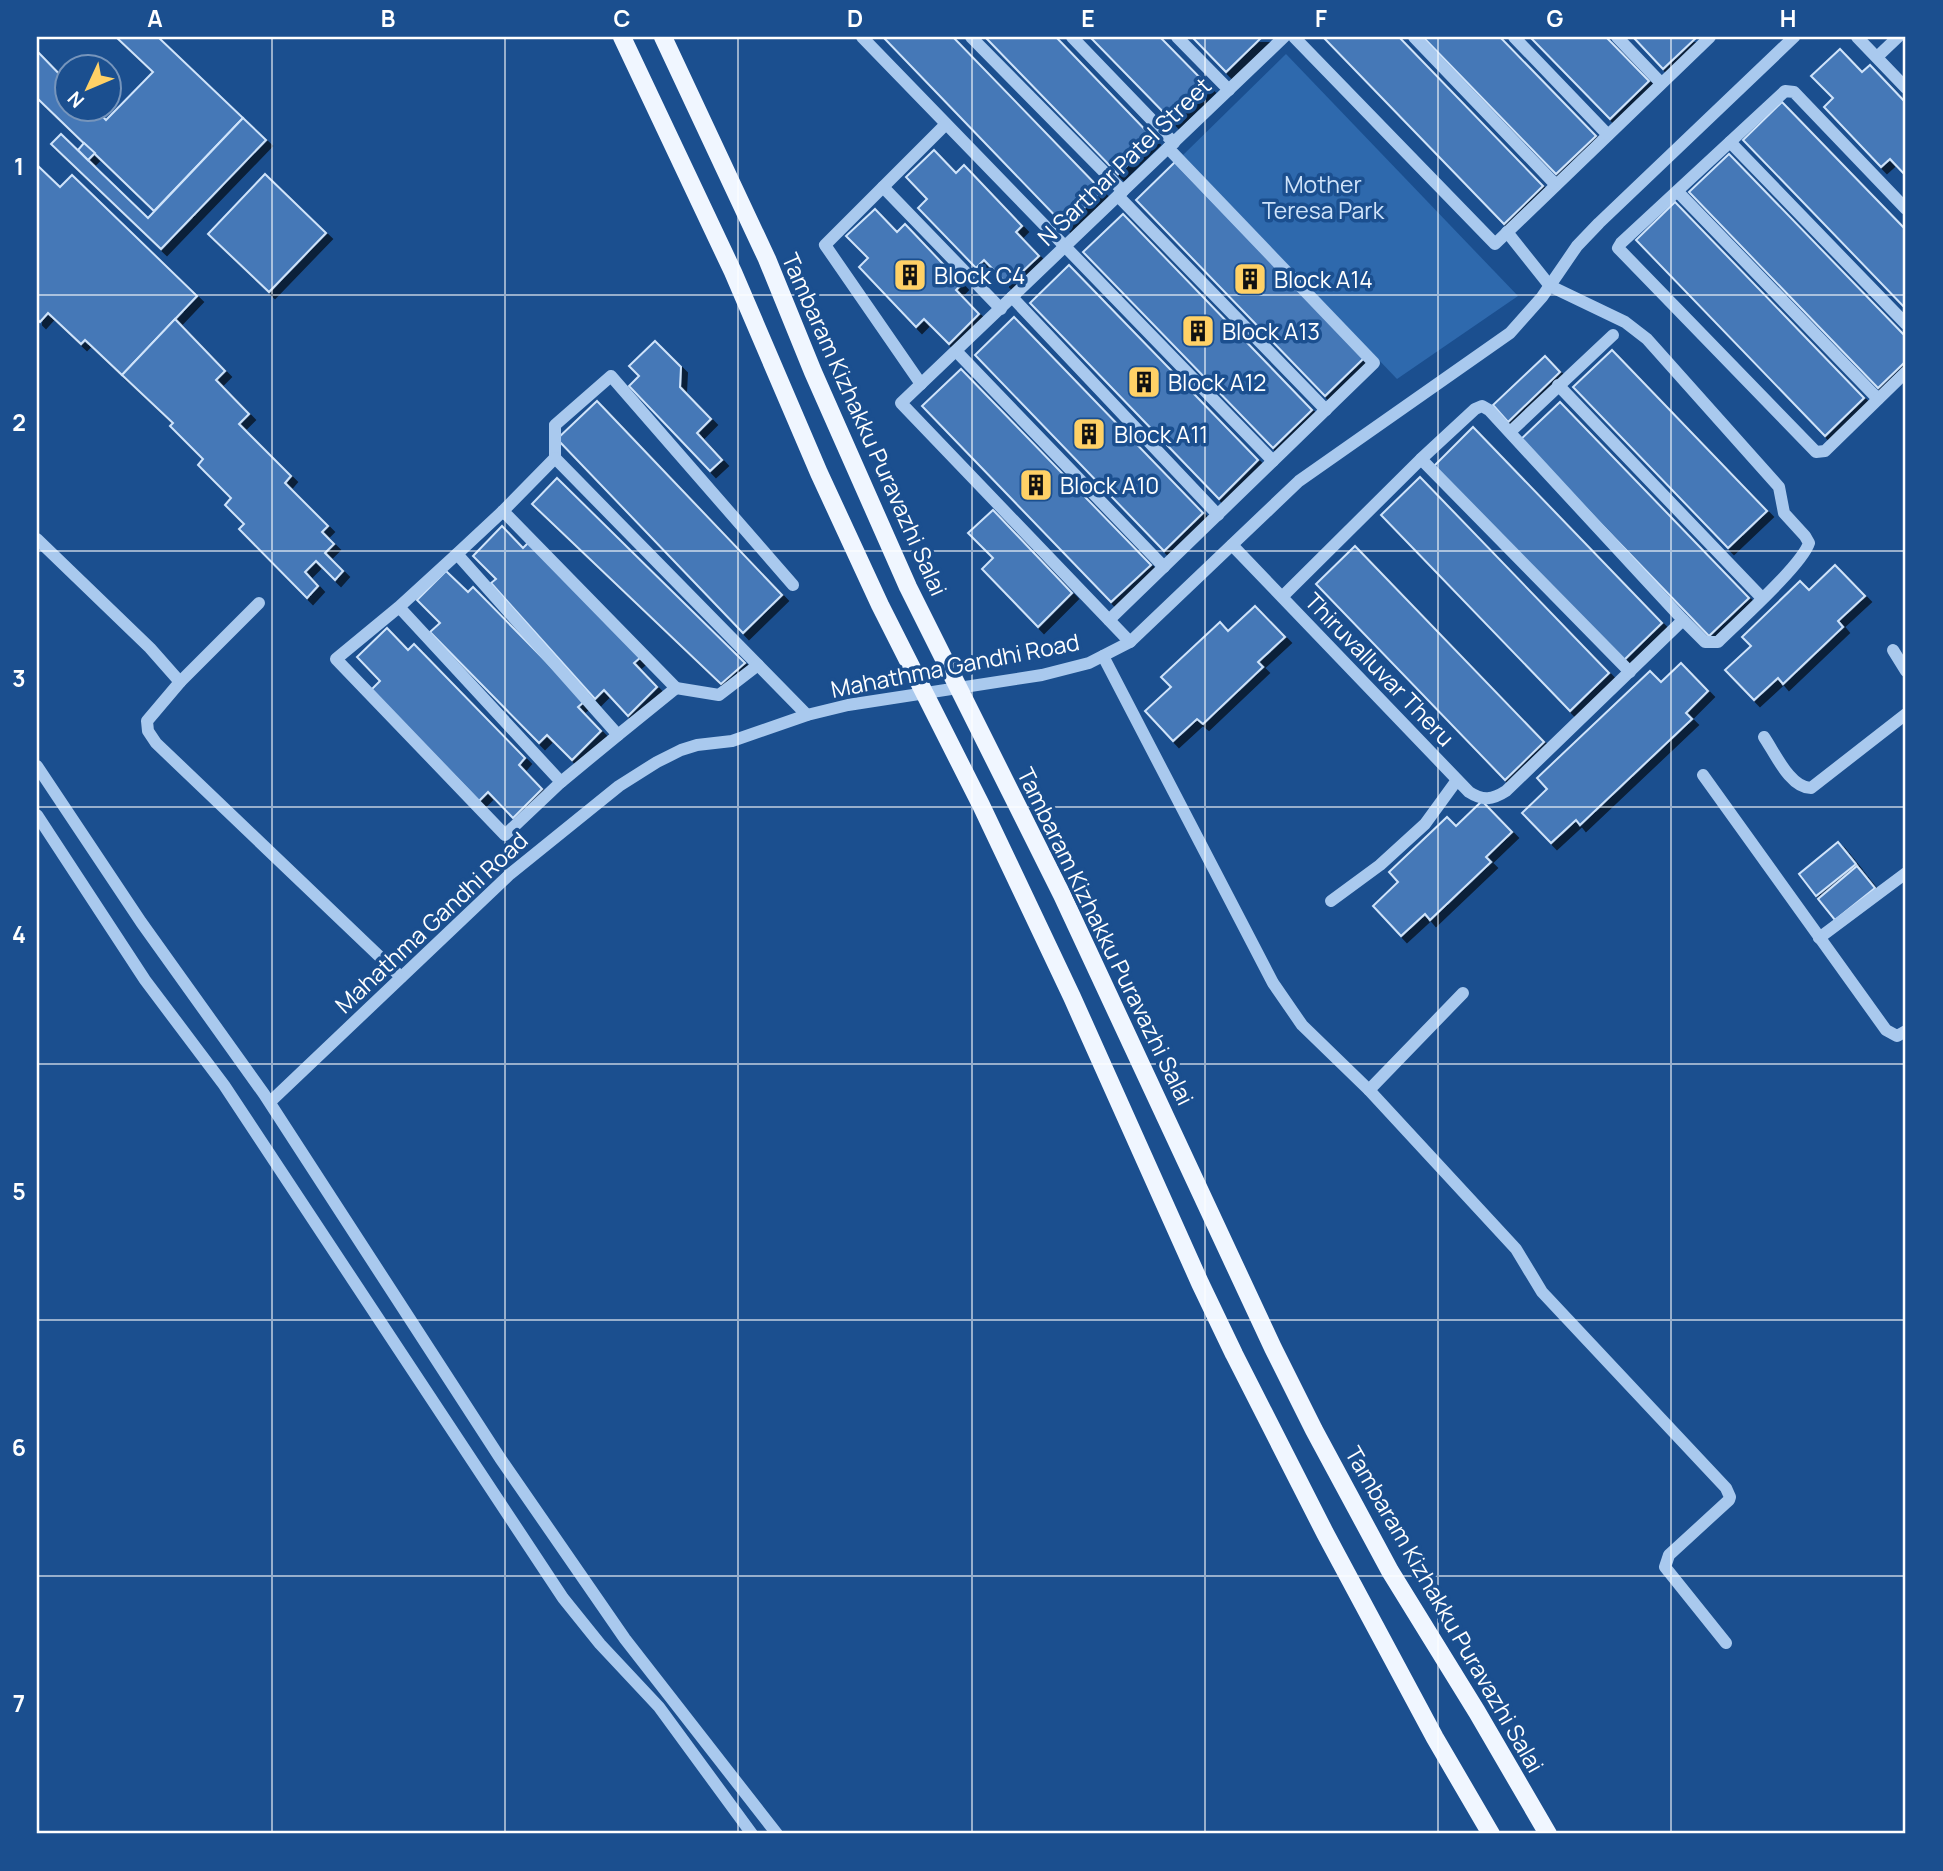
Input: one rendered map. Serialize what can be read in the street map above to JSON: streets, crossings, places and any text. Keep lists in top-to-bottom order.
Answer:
{
  "streets": {
    "main road": ["Tambaram Kizhakku Puravazhi Salai"],
    "street": ["N Sarthar Patel Street", "Mahathma Gandhi Road", "Thiruvalluvar Theru"]
  },
  "crossings": [
    ["Tambaram Kizhakku Puravazhi Salai", "Mahathma Gandhi Road"],
    ["Mahathma Gandhi Road", "Thiruvalluvar Theru"]
  ],
  "parks": ["Mother Teresa Park"],
  "places": {
    "building": [
      "Block C4",
      "Block A14",
      "Block A13",
      "Block A12",
      "Block A11",
      "Block A10"
    ]
  },
  "north": "bottom left",
  "grid": {
    "columns": [
      "A",
      "B",
      "C",
      "D",
      "E",
      "F",
      "G",
      "H"
    ],
    "rows": [
      "1",
      "2",
      "3",
      "4",
      "5",
      "6",
      "7"
    ]
  }
}
